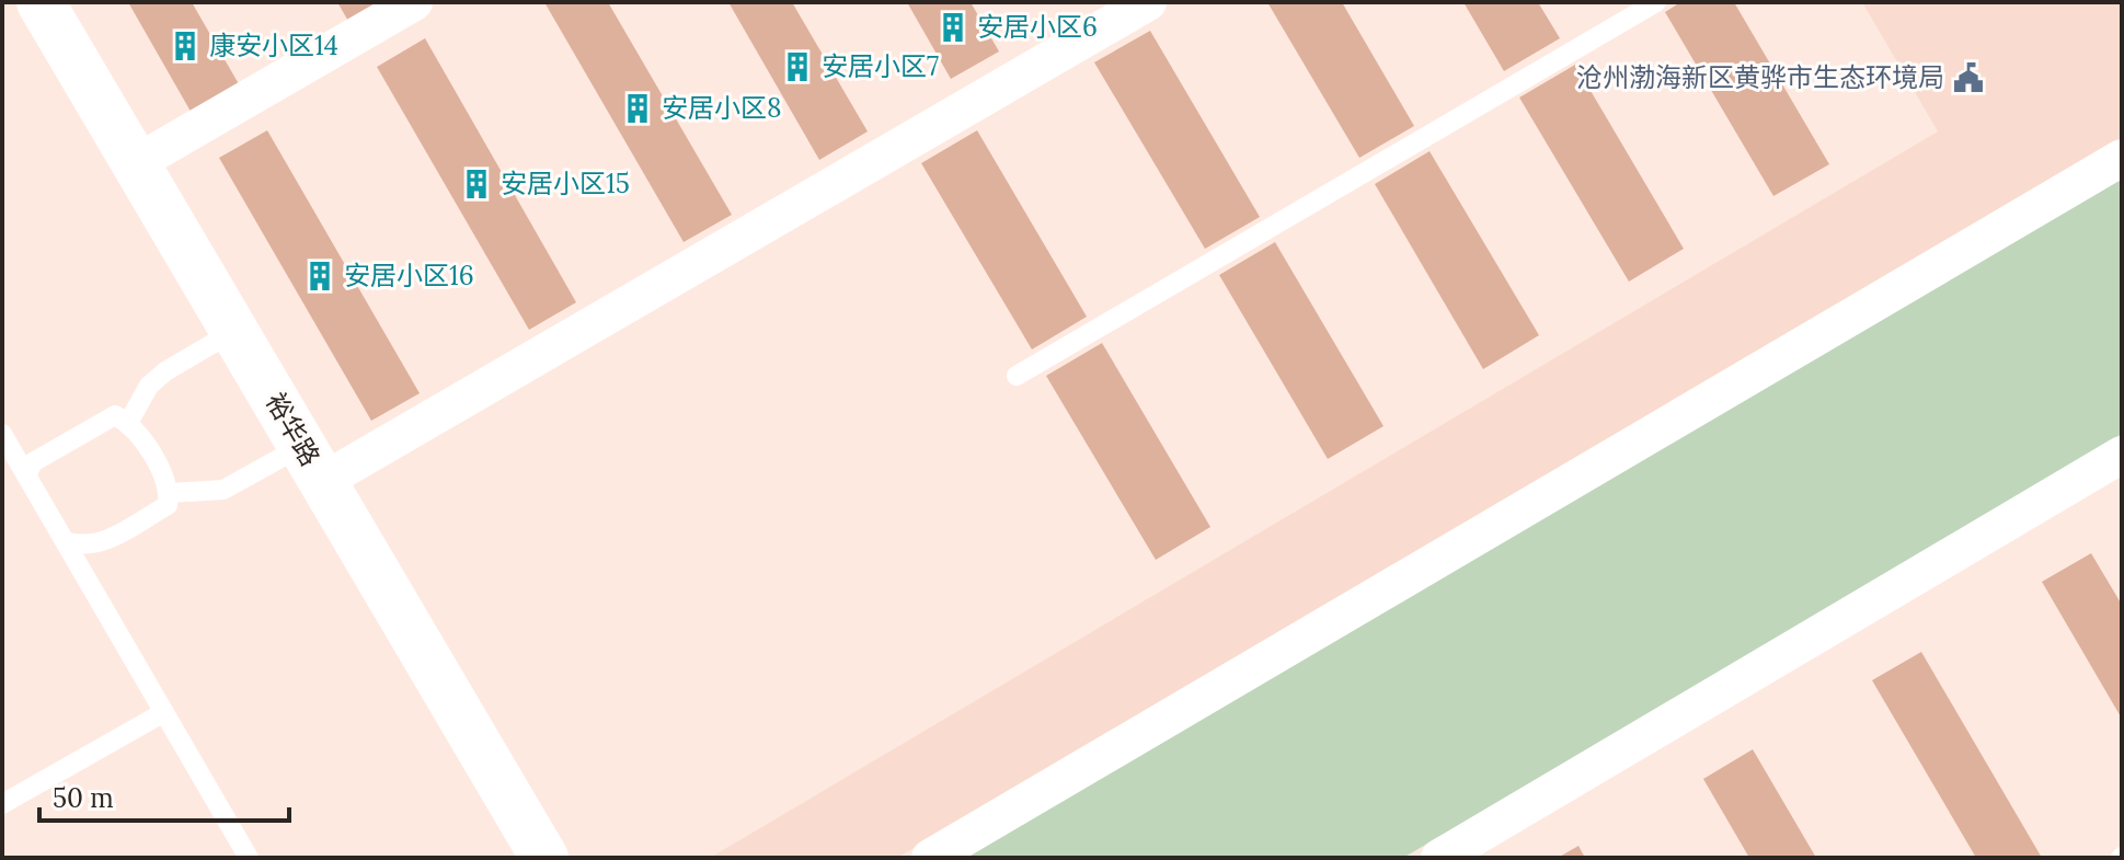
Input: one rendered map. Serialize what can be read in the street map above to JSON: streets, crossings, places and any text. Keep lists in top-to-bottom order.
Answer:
{
  "streets": {
    "street": ["裕华路"]
  },
  "places": {
    "building": [
      "安居小区6",
      "康安小区14",
      "安居小区7",
      "安居小区8",
      "安居小区15",
      "安居小区16"
    ],
    "public building": ["沧州渤海新区黄骅市生态环境局"]
  },
  "scale_bar": "50 m"
}
